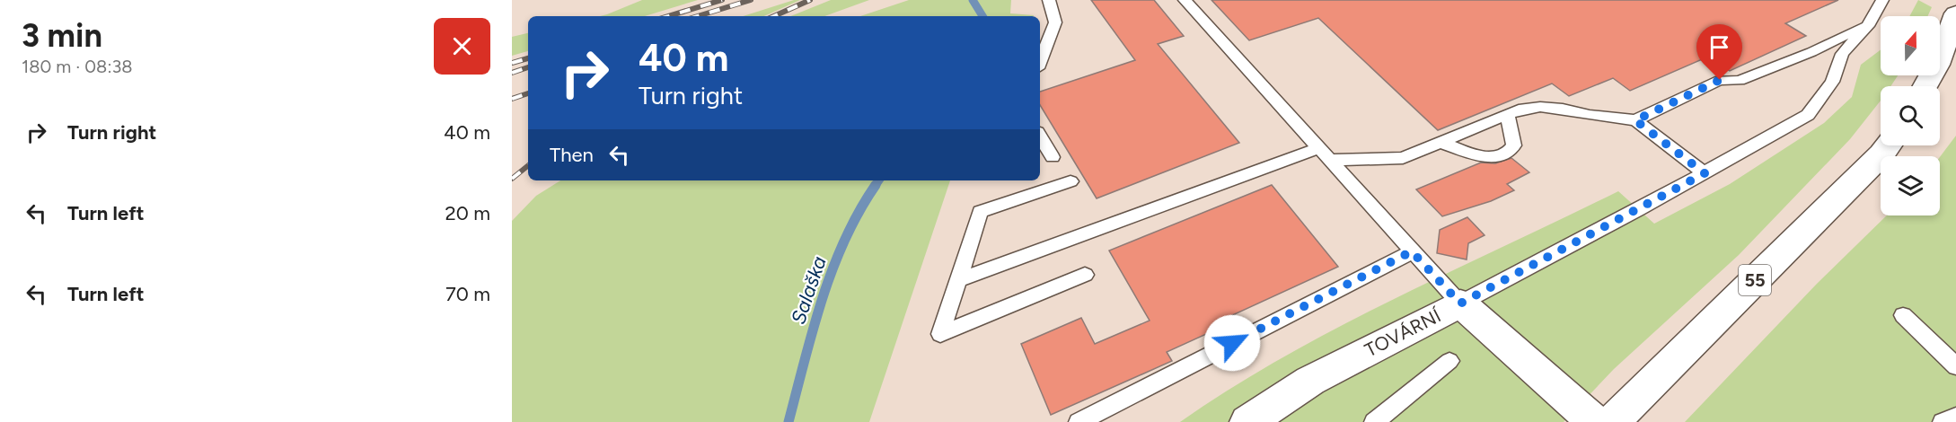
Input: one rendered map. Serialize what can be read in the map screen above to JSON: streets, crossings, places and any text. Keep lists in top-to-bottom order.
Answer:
{
  "streets": {
    "main road": ["55", "TOVÁRNÍ"]
  },
  "water": ["Salaška"],
  "north": "top",
  "page": {
    "heading": ["3 min", "180 m · 08:38"],
    "turn": ["40 m", "Turn right"],
    "list": [
      {
        "name": "Turn right",
        "value": "40 m"
      },
      {
        "name": "Turn left",
        "value": "20 m"
      },
      {
        "name": "Turn left",
        "value": "70 m"
      }
    ],
    "then": "Then"
  }
}
